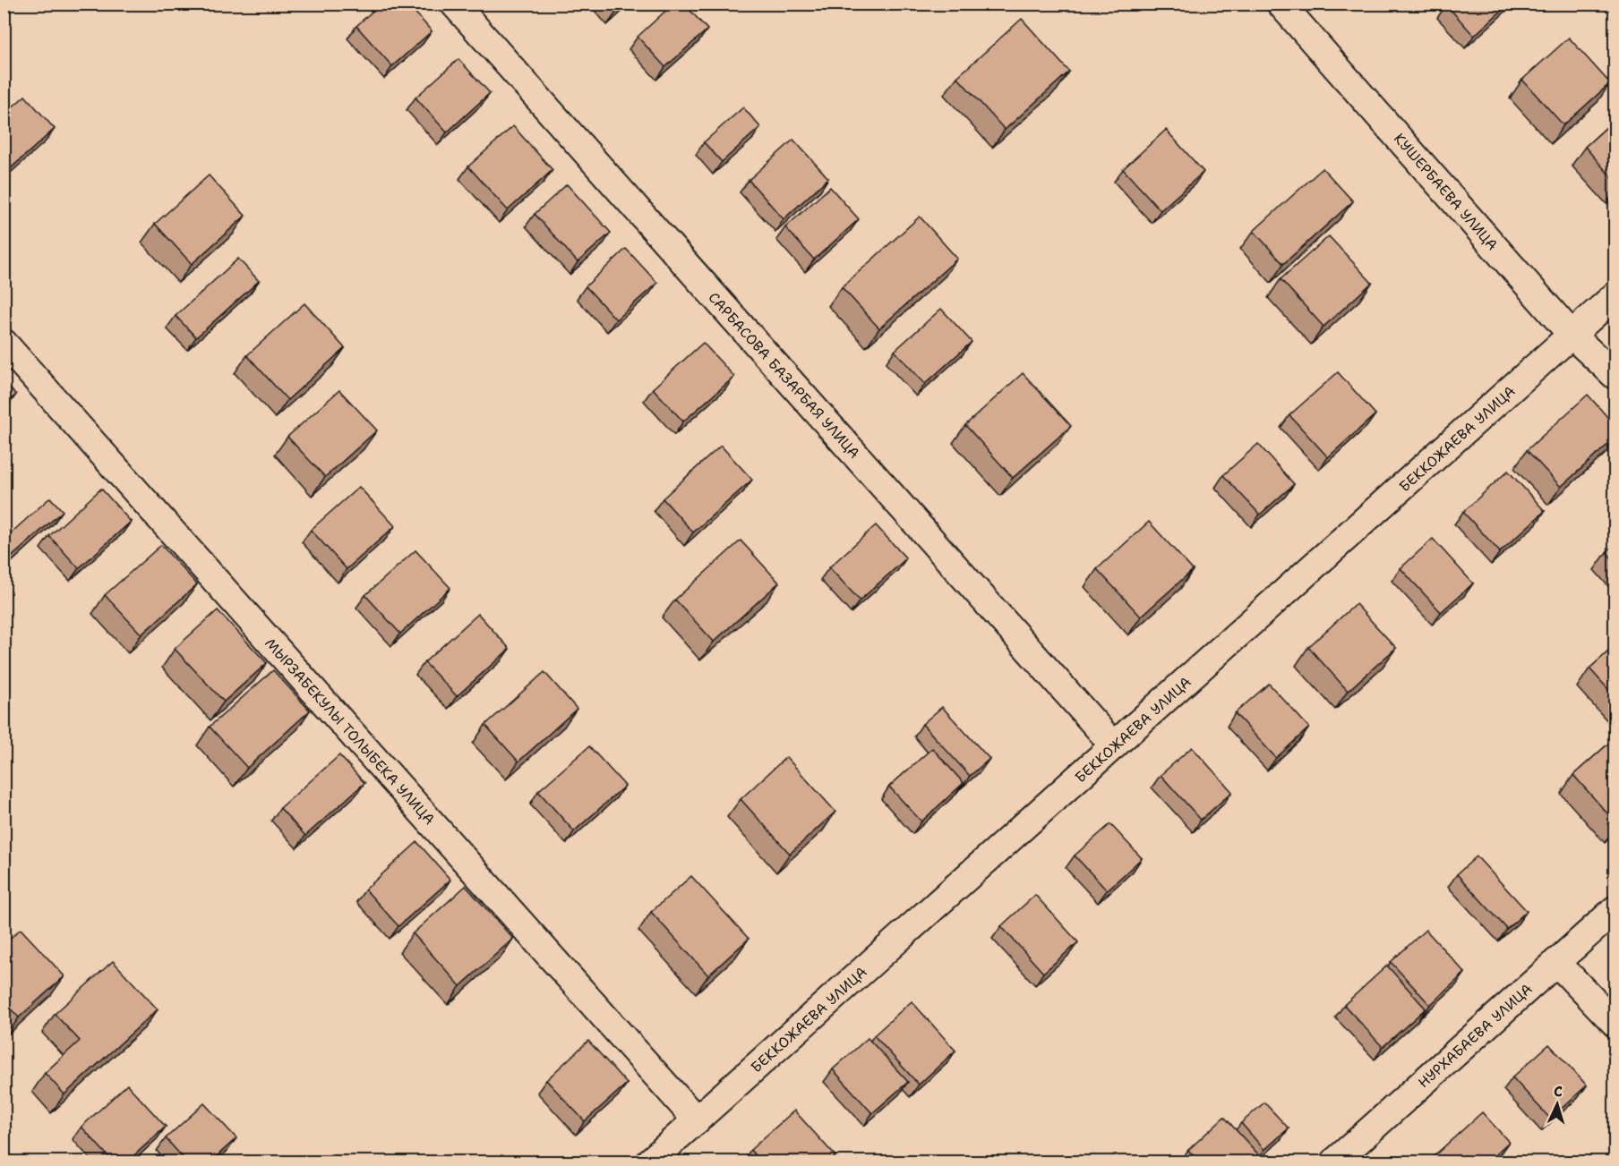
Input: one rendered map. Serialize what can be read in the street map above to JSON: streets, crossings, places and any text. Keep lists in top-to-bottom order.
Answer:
{
  "streets": {
    "street": [
      "КУШЕРБАЕВА УЛИЦА",
      "САРБАСОВА БАЗАРБАЯ УЛИЦА",
      "БЕККОЖАЕВА УЛИЦА",
      "МЫРЗАБЕКУЛЫ ТОЛЫБЕКА УЛИЦА",
      "НУРХАБАЕВА УЛИЦА"
    ]
  },
  "crossings": [
    ["КУШЕРБАЕВА УЛИЦА", "БЕККОЖАЕВА УЛИЦА"],
    ["САРБАСОВА БАЗАРБАЯ УЛИЦА", "БЕККОЖАЕВА УЛИЦА"],
    ["БЕККОЖАЕВА УЛИЦА", "МЫРЗАБЕКУЛЫ ТОЛЫБЕКА УЛИЦА"]
  ],
  "north": "top"
}
